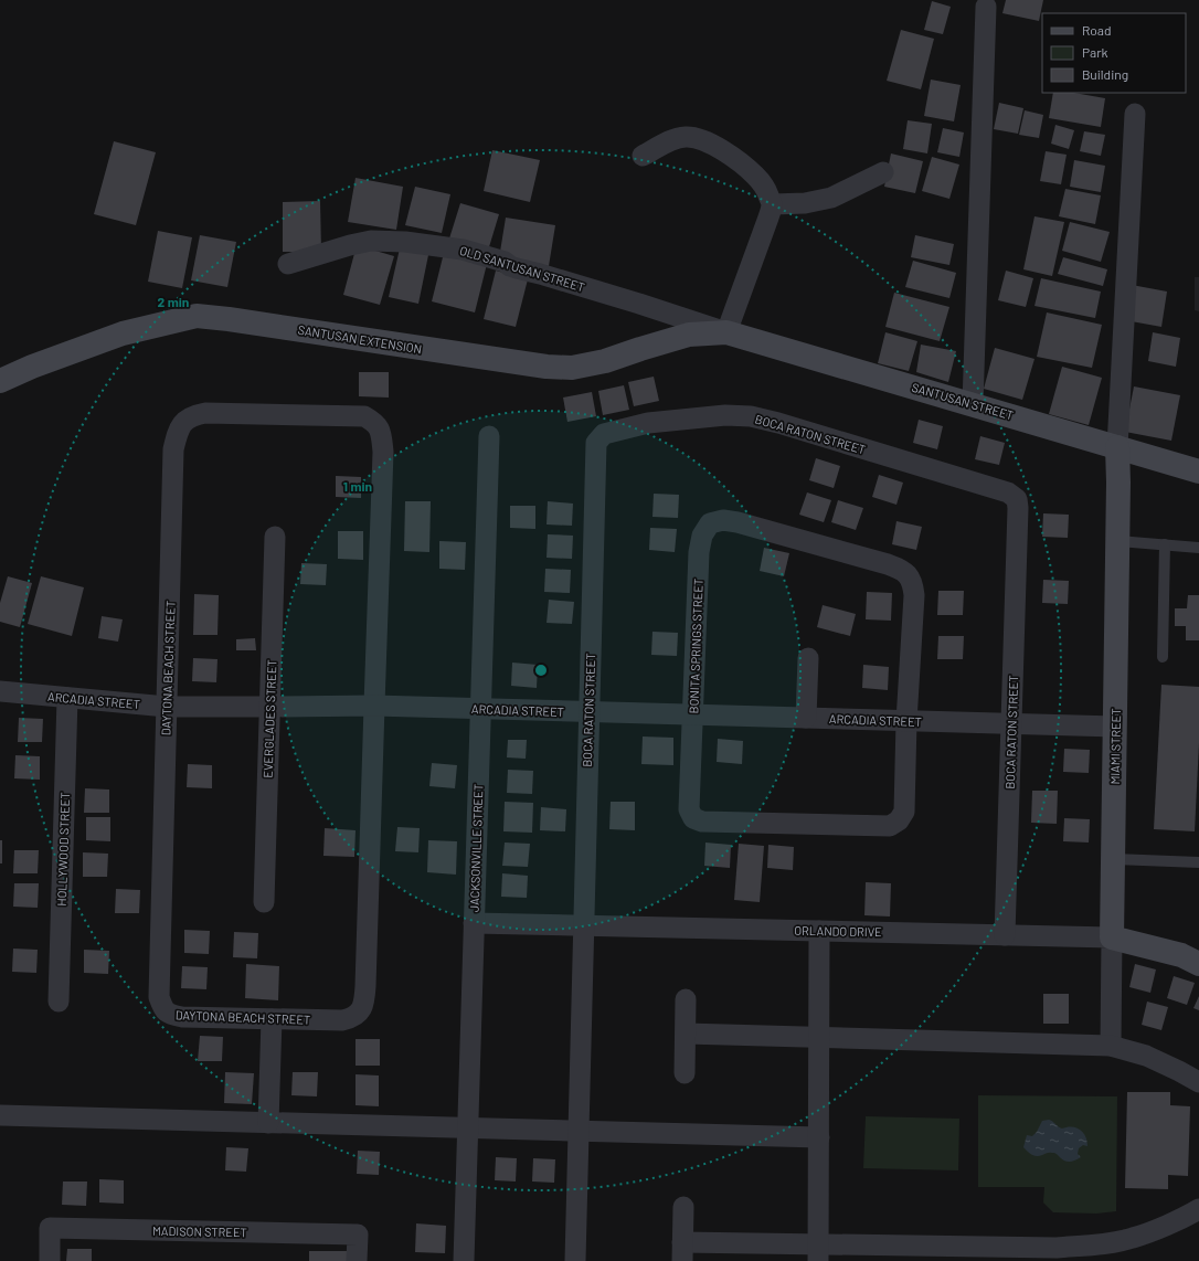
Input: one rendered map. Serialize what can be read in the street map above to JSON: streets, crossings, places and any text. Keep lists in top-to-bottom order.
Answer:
{
  "streets": {
    "street": [
      "OLD SANTUSAN STREET",
      "SANTUSAN EXTENSION",
      "SANTUSAN STREET",
      "BOCA RATON STREET",
      "BONITA SPRINGS STREET",
      "DAYTONA BEACH STREET",
      "ARCADIA STREET",
      "EVERGLADES STREET",
      "MIAMI STREET",
      "JACKSONVILLE STREET",
      "HOLLYWOOD STREET",
      "ORLANDO DRIVE",
      "MADISON STREET"
    ]
  },
  "crossings": [
    ["OLD SANTUSAN STREET", "SANTUSAN EXTENSION"],
    ["OLD SANTUSAN STREET", "SANTUSAN STREET"],
    ["SANTUSAN EXTENSION", "SANTUSAN STREET"],
    ["SANTUSAN STREET", "MIAMI STREET"],
    ["BOCA RATON STREET", "ARCADIA STREET"],
    ["BOCA RATON STREET", "ORLANDO DRIVE"],
    ["BONITA SPRINGS STREET", "ARCADIA STREET"],
    ["DAYTONA BEACH STREET", "ARCADIA STREET"],
    ["ARCADIA STREET", "EVERGLADES STREET"],
    ["ARCADIA STREET", "MIAMI STREET"],
    ["ARCADIA STREET", "JACKSONVILLE STREET"],
    ["ARCADIA STREET", "HOLLYWOOD STREET"],
    ["MIAMI STREET", "ORLANDO DRIVE"],
    ["JACKSONVILLE STREET", "ORLANDO DRIVE"]
  ],
  "legend": ["Road", "Park", "Building"],
  "rings": ["2 min", "1 min"]
}
